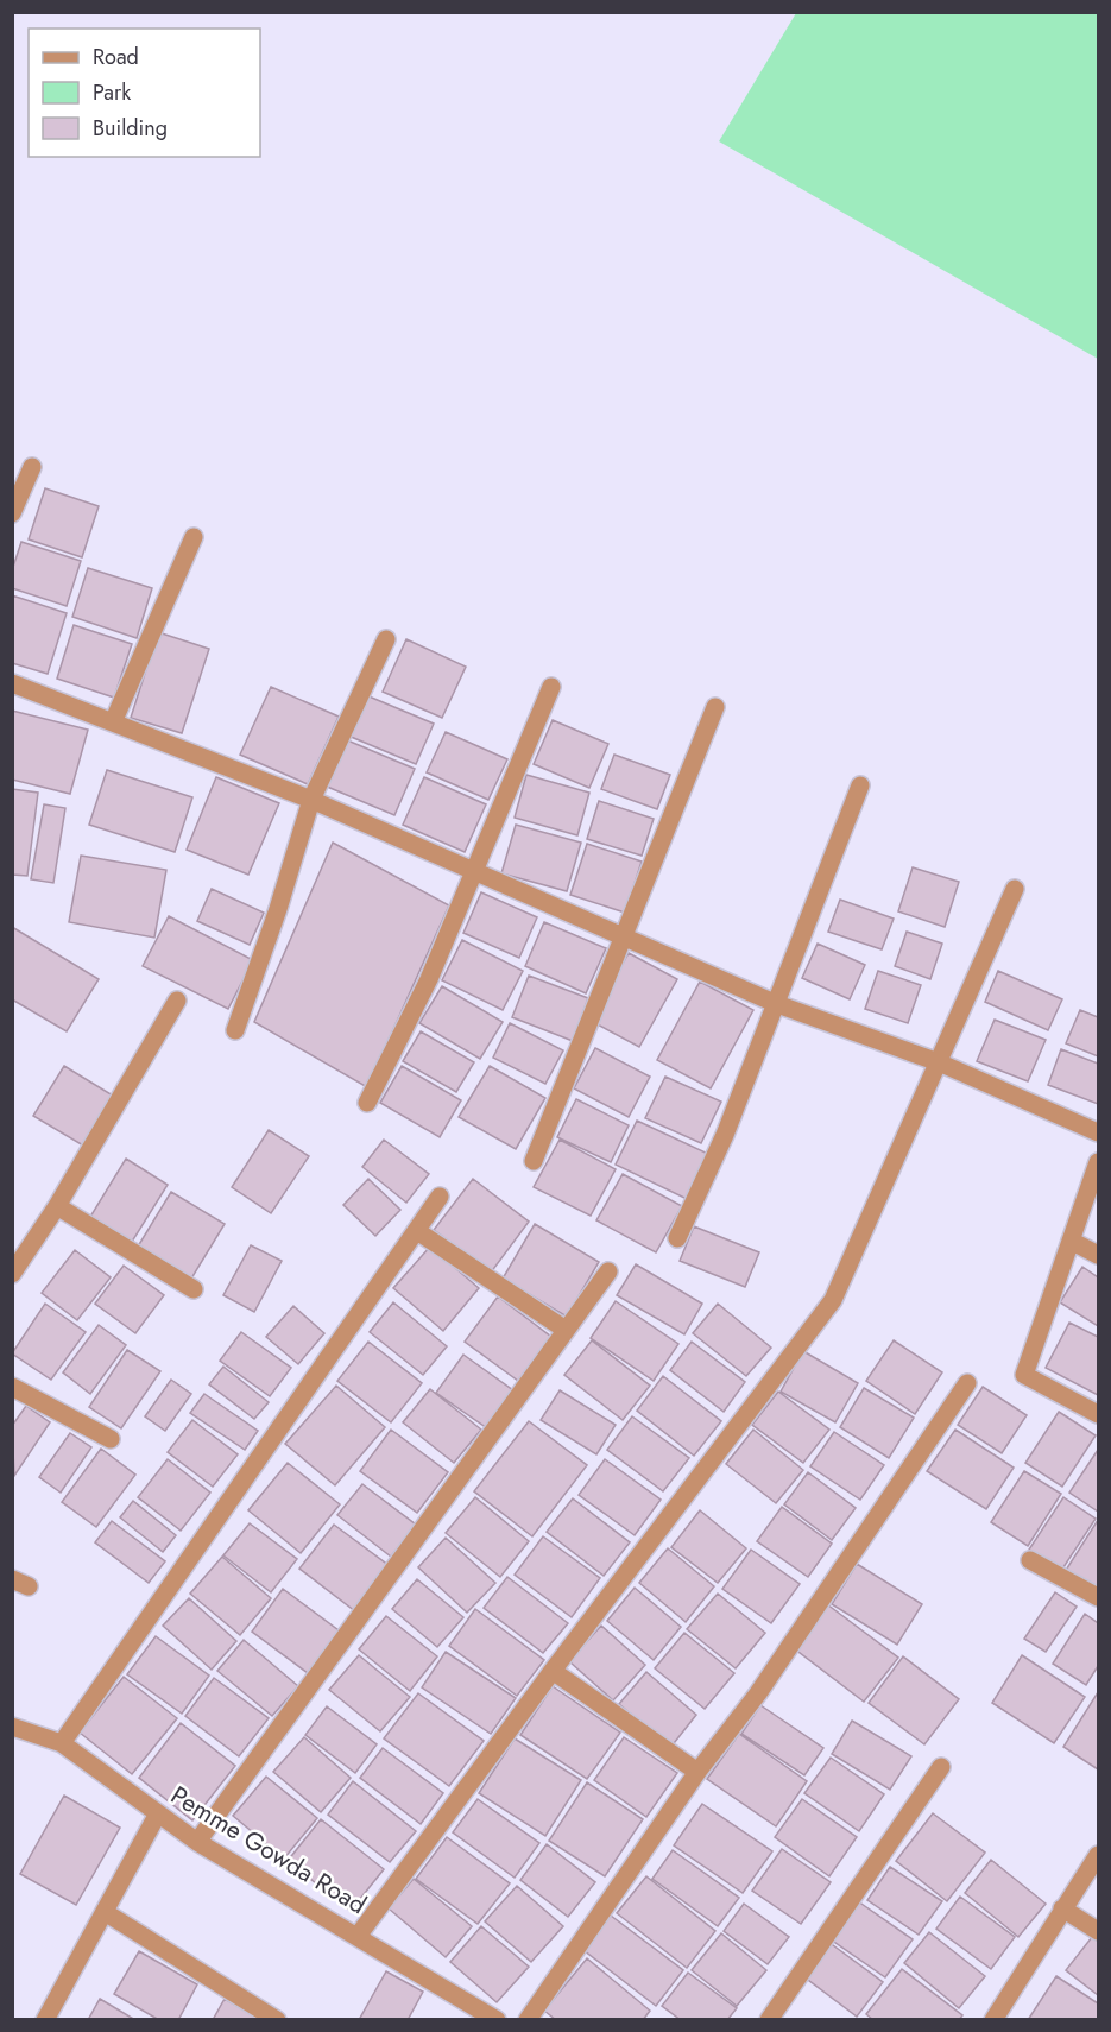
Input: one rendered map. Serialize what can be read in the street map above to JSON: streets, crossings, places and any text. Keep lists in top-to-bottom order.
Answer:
{
  "streets": {
    "street": ["Pemme Gowda Road"]
  },
  "legend": ["Road", "Park", "Building"]
}
